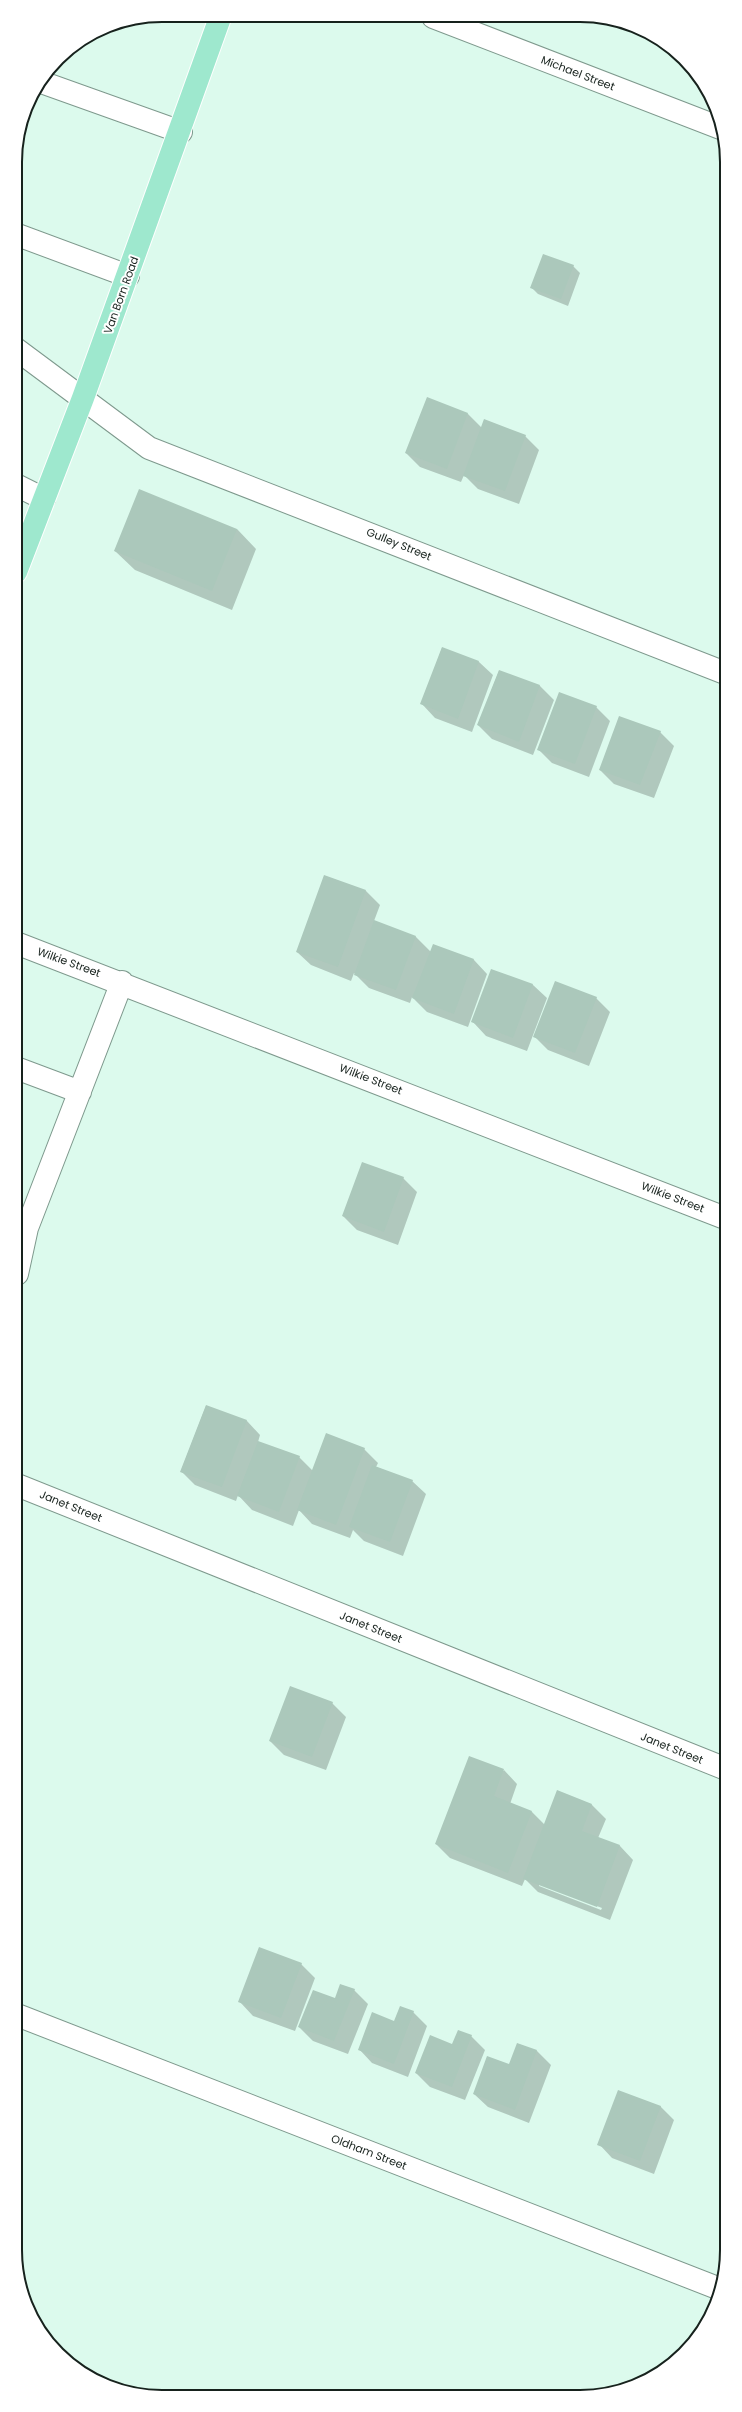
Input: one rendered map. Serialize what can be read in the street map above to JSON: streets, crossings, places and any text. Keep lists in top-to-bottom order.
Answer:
{
  "streets": {
    "main road": ["Van Born Road"],
    "street": [
      "Michael Street",
      "Gulley Street",
      "Wilkie Street",
      "Janet Street",
      "Oldham Street"
    ]
  },
  "crossings": [
    ["Van Born Road", "Gulley Street"]
  ]
}
